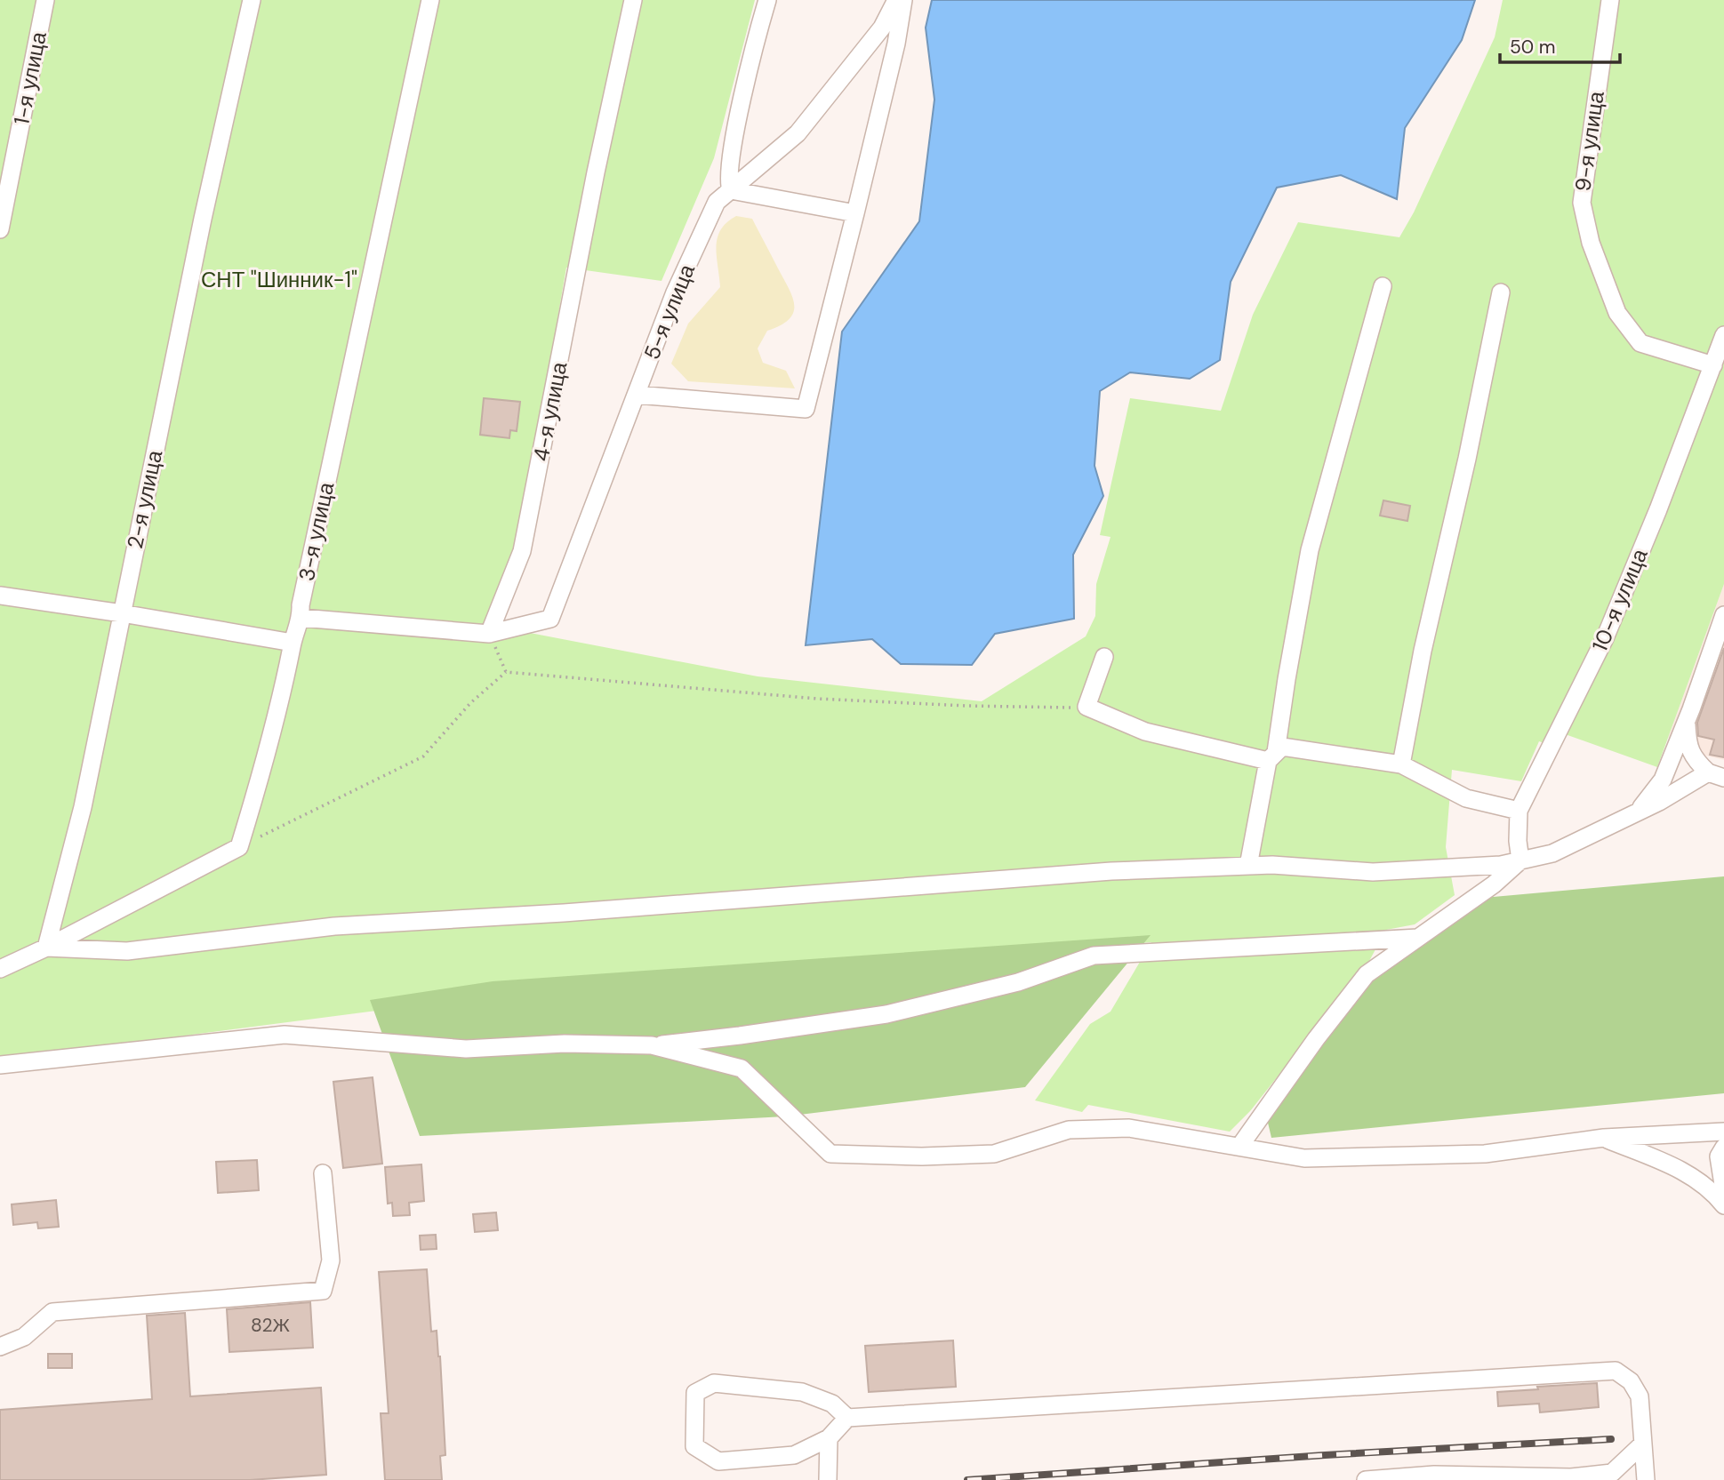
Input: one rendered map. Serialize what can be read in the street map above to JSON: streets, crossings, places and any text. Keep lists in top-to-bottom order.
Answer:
{
  "streets": {
    "street": [
      "1-я улица",
      "9-я улица",
      "5-я улица",
      "4-я улица",
      "2-я улица",
      "3-я улица",
      "10-я улица"
    ]
  },
  "crossings": [
    ["9-я улица", "10-я улица"],
    ["5-я улица", "4-я улица"]
  ],
  "parks": ["СНТ \"Шинник-1\""],
  "house_numbers": ["82Ж"],
  "scale_bar": "50 m"
}
